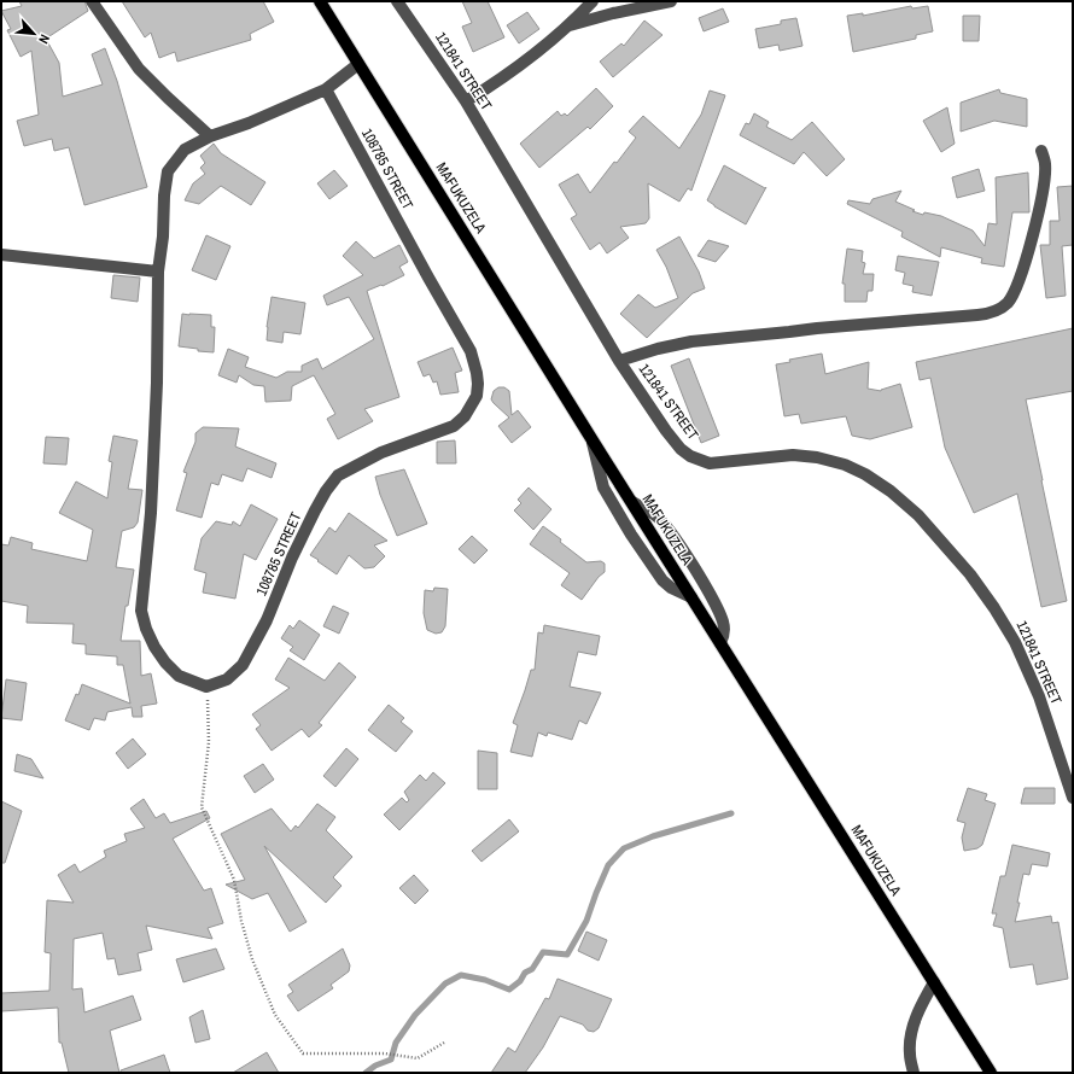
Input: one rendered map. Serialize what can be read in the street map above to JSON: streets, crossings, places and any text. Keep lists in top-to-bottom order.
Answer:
{
  "streets": {
    "main road": ["MAFUKUZELA"],
    "street": ["121841 STREET", "108785 STREET"]
  },
  "north": "bottom right"
}
